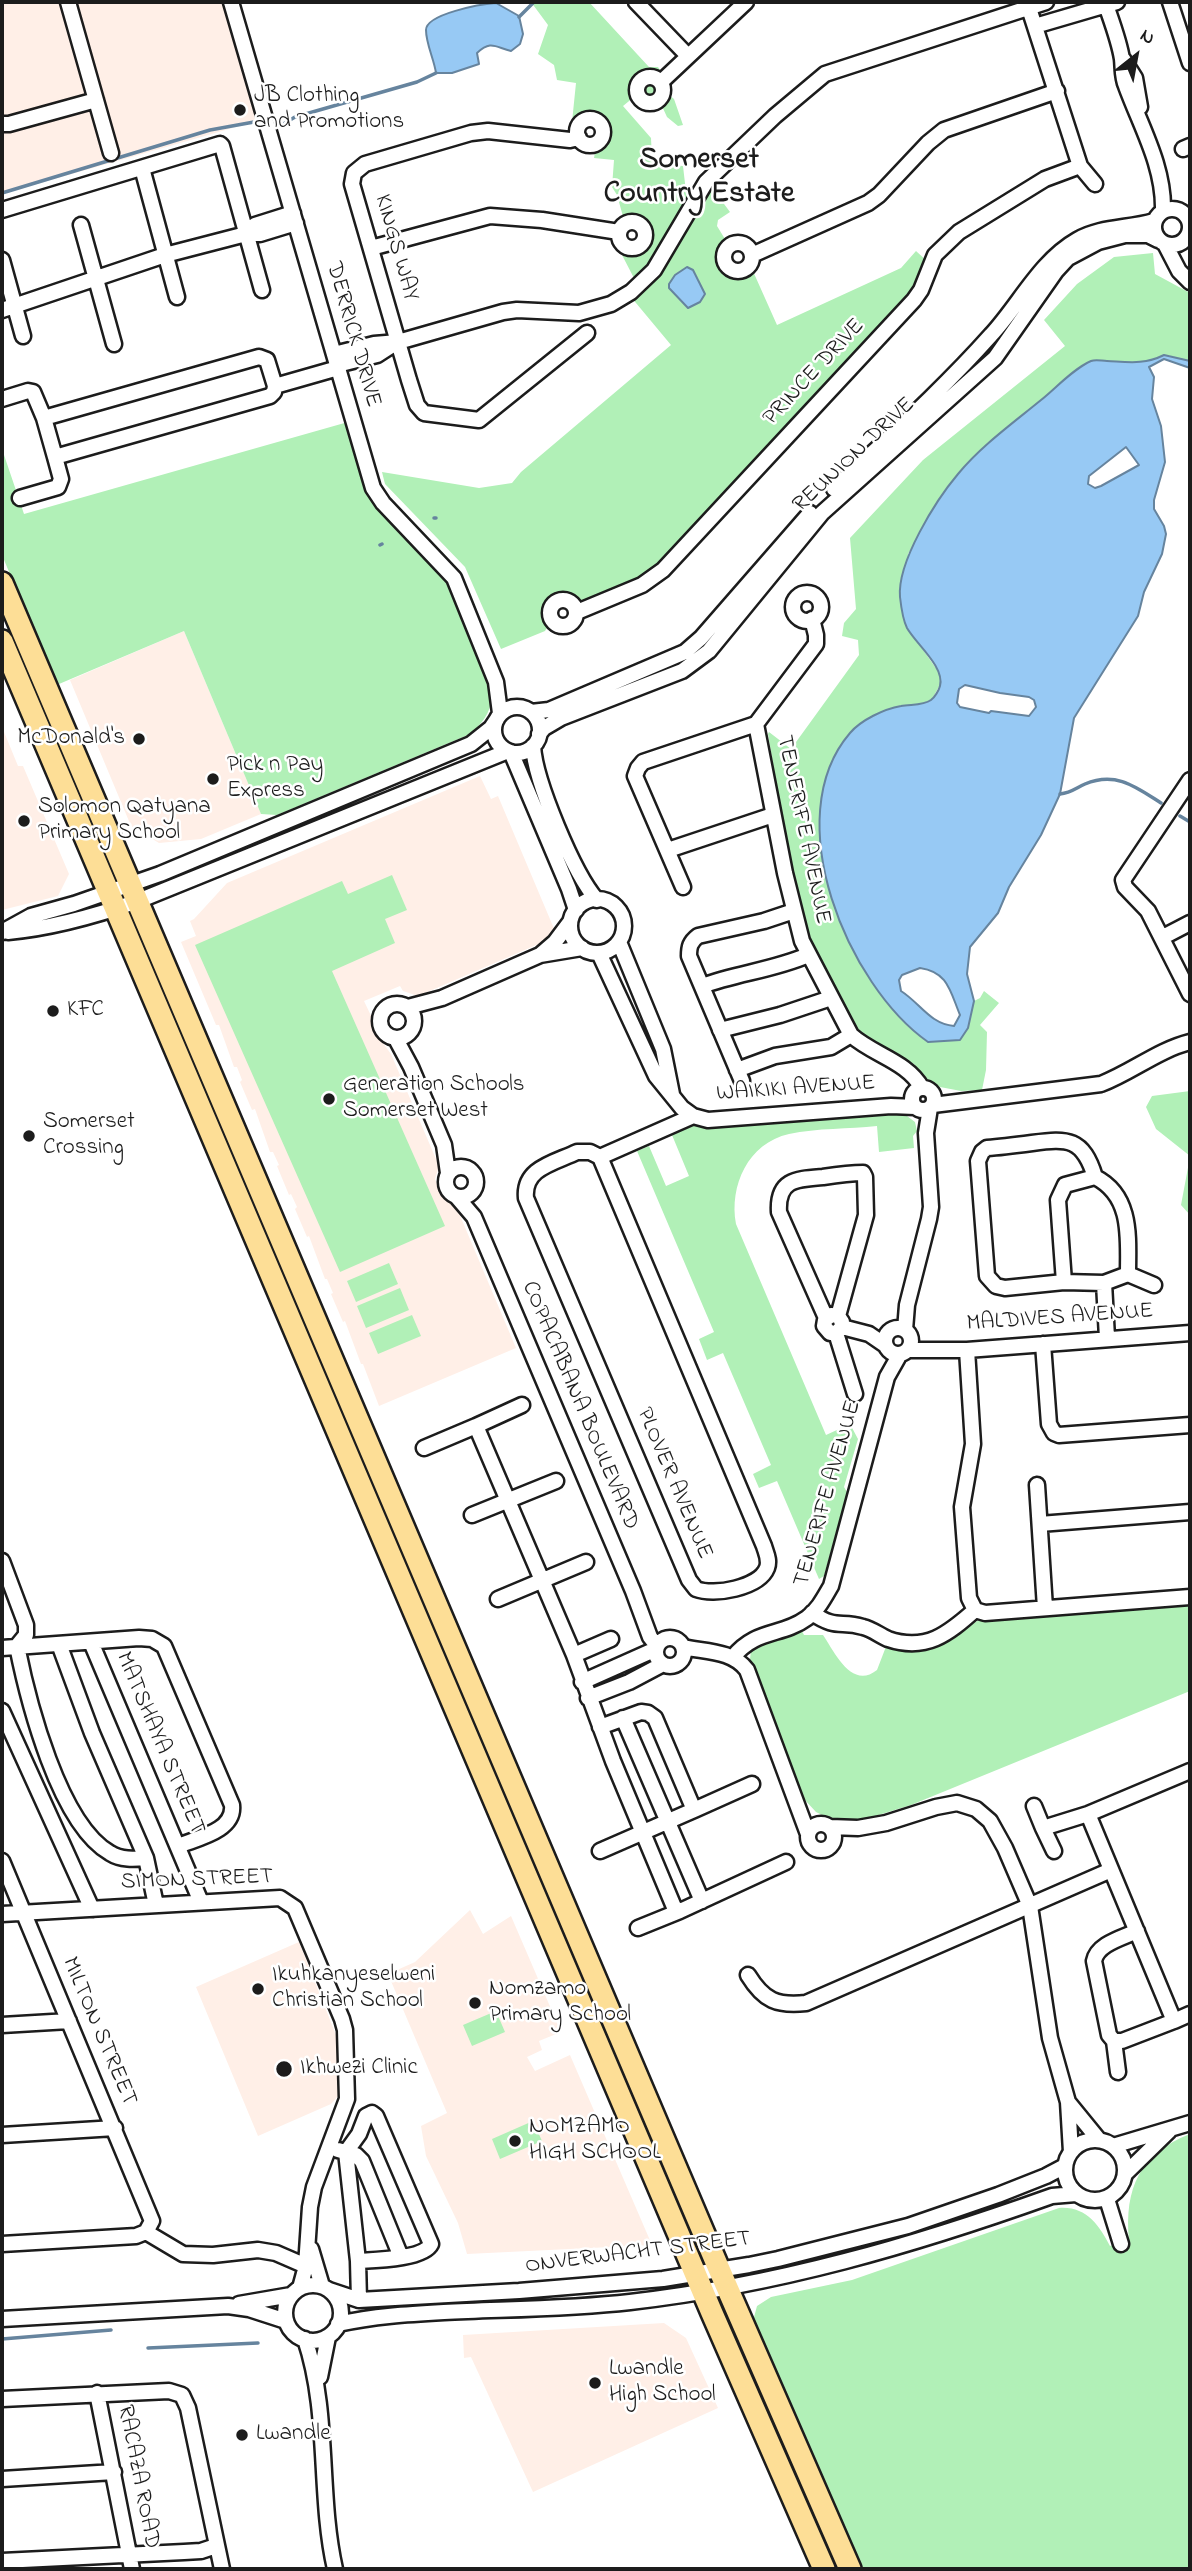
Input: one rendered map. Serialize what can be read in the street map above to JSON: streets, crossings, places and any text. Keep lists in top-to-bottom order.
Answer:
{
  "streets": {
    "street": [
      "KINGS WAY",
      "DERRICK DRIVE",
      "PRINCE DRIVE",
      "REUNION DRIVE",
      "TENERIFE AVENUE",
      "WAIKIKI AVENUE",
      "MALDIVES AVENUE",
      "COPACABANA BOULEVARD",
      "PLOVER AVENUE",
      "MATSHAYA STREET",
      "SIMON STREET",
      "MILTON STREET",
      "ONVERWACHT STREET",
      "RACAZA ROAD"
    ]
  },
  "crossings": [
    ["DERRICK DRIVE", "REUNION DRIVE"],
    ["TENERIFE AVENUE", "WAIKIKI AVENUE"],
    ["TENERIFE AVENUE", "MALDIVES AVENUE"],
    ["WAIKIKI AVENUE", "PLOVER AVENUE"],
    ["MATSHAYA STREET", "SIMON STREET"],
    ["SIMON STREET", "MILTON STREET"],
    ["SIMON STREET", "ONVERWACHT STREET"]
  ],
  "districts": ["Somerset Country Estate"],
  "places": [
    "JB Clothing and Promotions",
    "McDonald's",
    "Pick n Pay Express",
    "Solomon Qatyana Primary School",
    "KFC",
    "Generation Schools Somerset West",
    "Somerset Crossing",
    "Ikuhkanyeselweni Christian School",
    "Nomzamo Primary School",
    "Ikhwezi Clinic",
    "NOMZAMO HIGH SCHOOL",
    "Lwandle High School",
    "Lwandle"
  ],
  "north": "top right"
}
